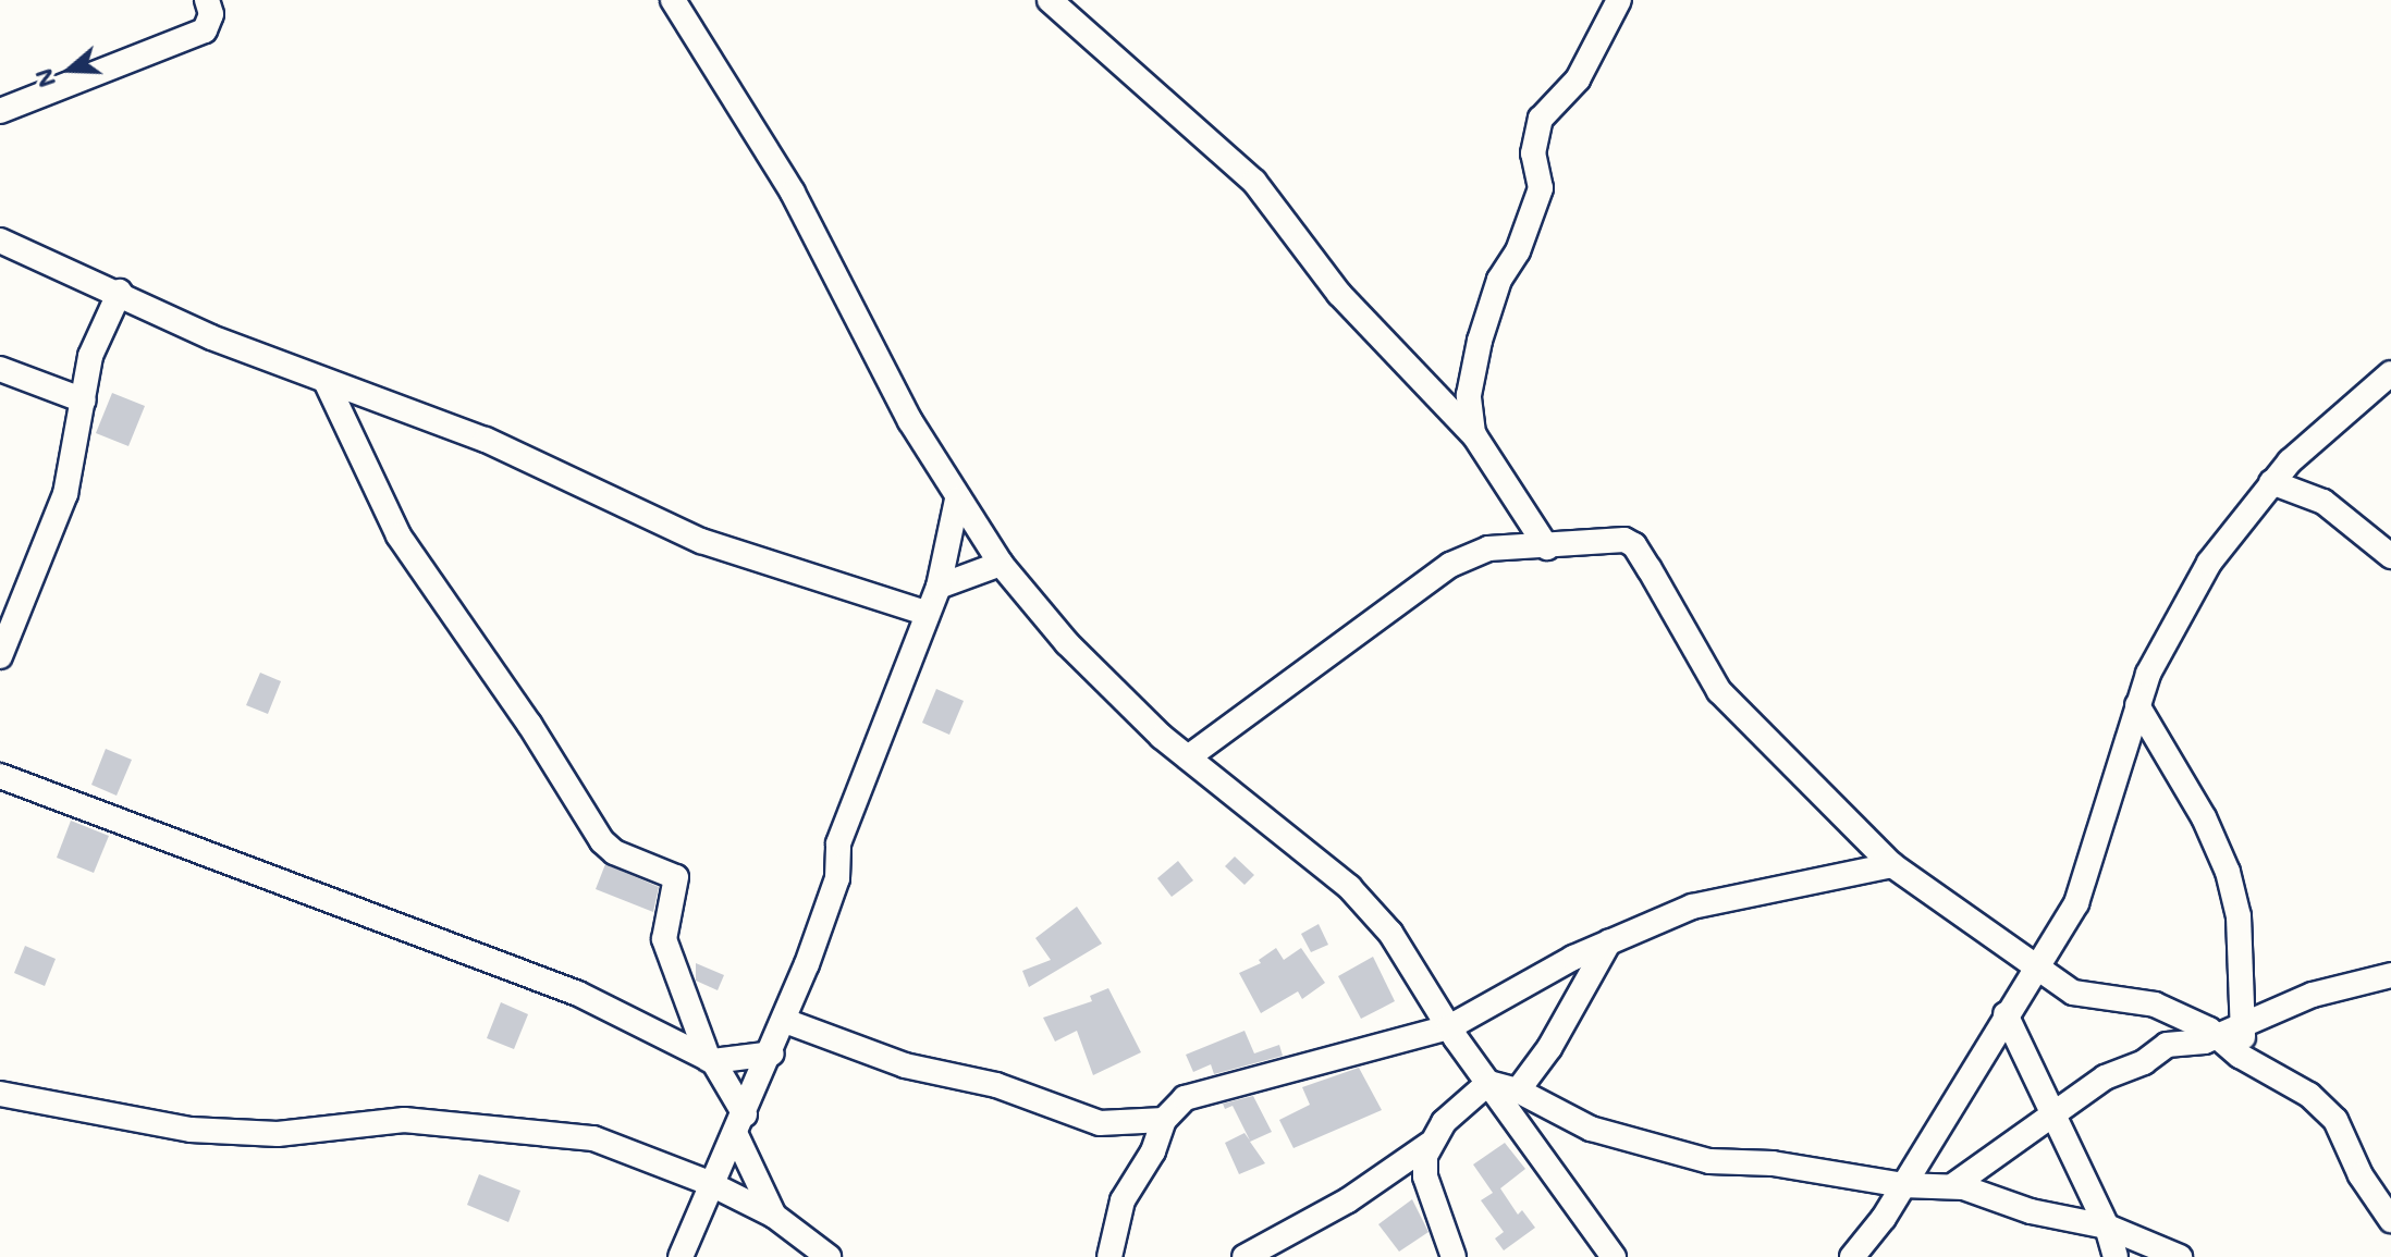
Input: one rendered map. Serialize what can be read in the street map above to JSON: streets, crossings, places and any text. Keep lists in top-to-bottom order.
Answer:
{
  "north": "left"
}
